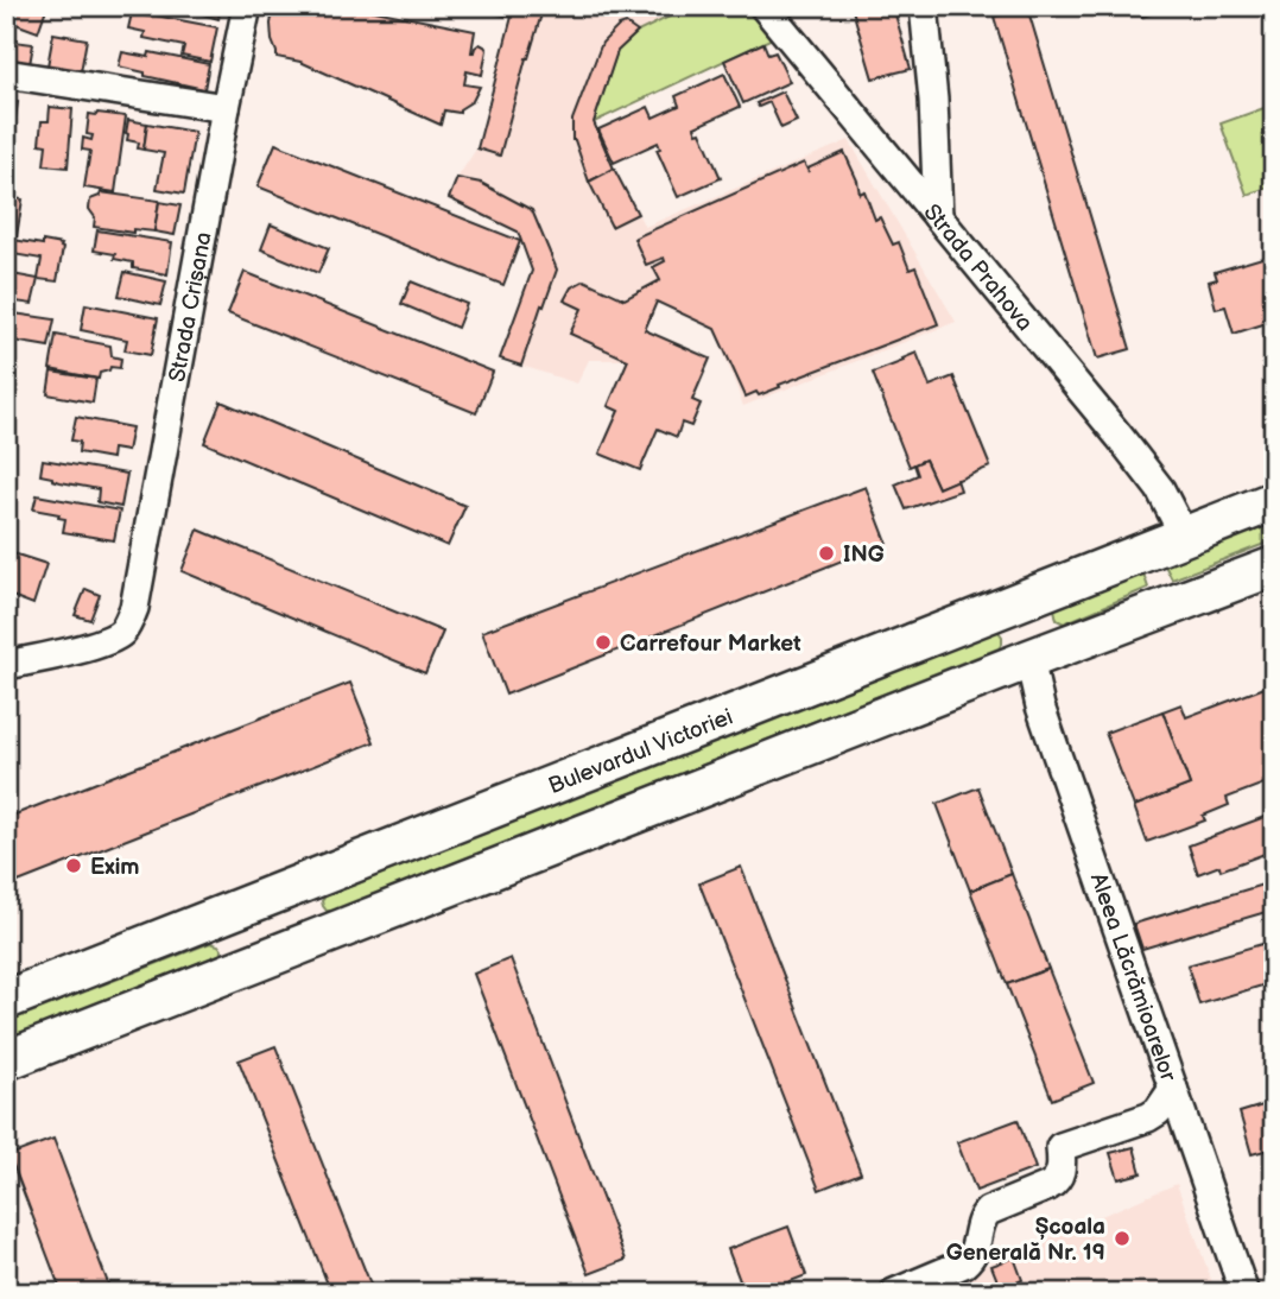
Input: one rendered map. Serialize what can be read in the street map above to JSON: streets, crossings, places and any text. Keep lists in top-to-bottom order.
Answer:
{
  "streets": {
    "main road": ["Bulevardul Victoriei"],
    "street": ["Strada Prahova", "Strada Crișana", "Aleea Lăcrămioarelor"]
  },
  "crossings": [
    ["Strada Prahova", "Bulevardul Victoriei"]
  ],
  "places": [
    "ING",
    "Carrefour Market",
    "Exim",
    "Școala Generală Nr. 19"
  ]
}
